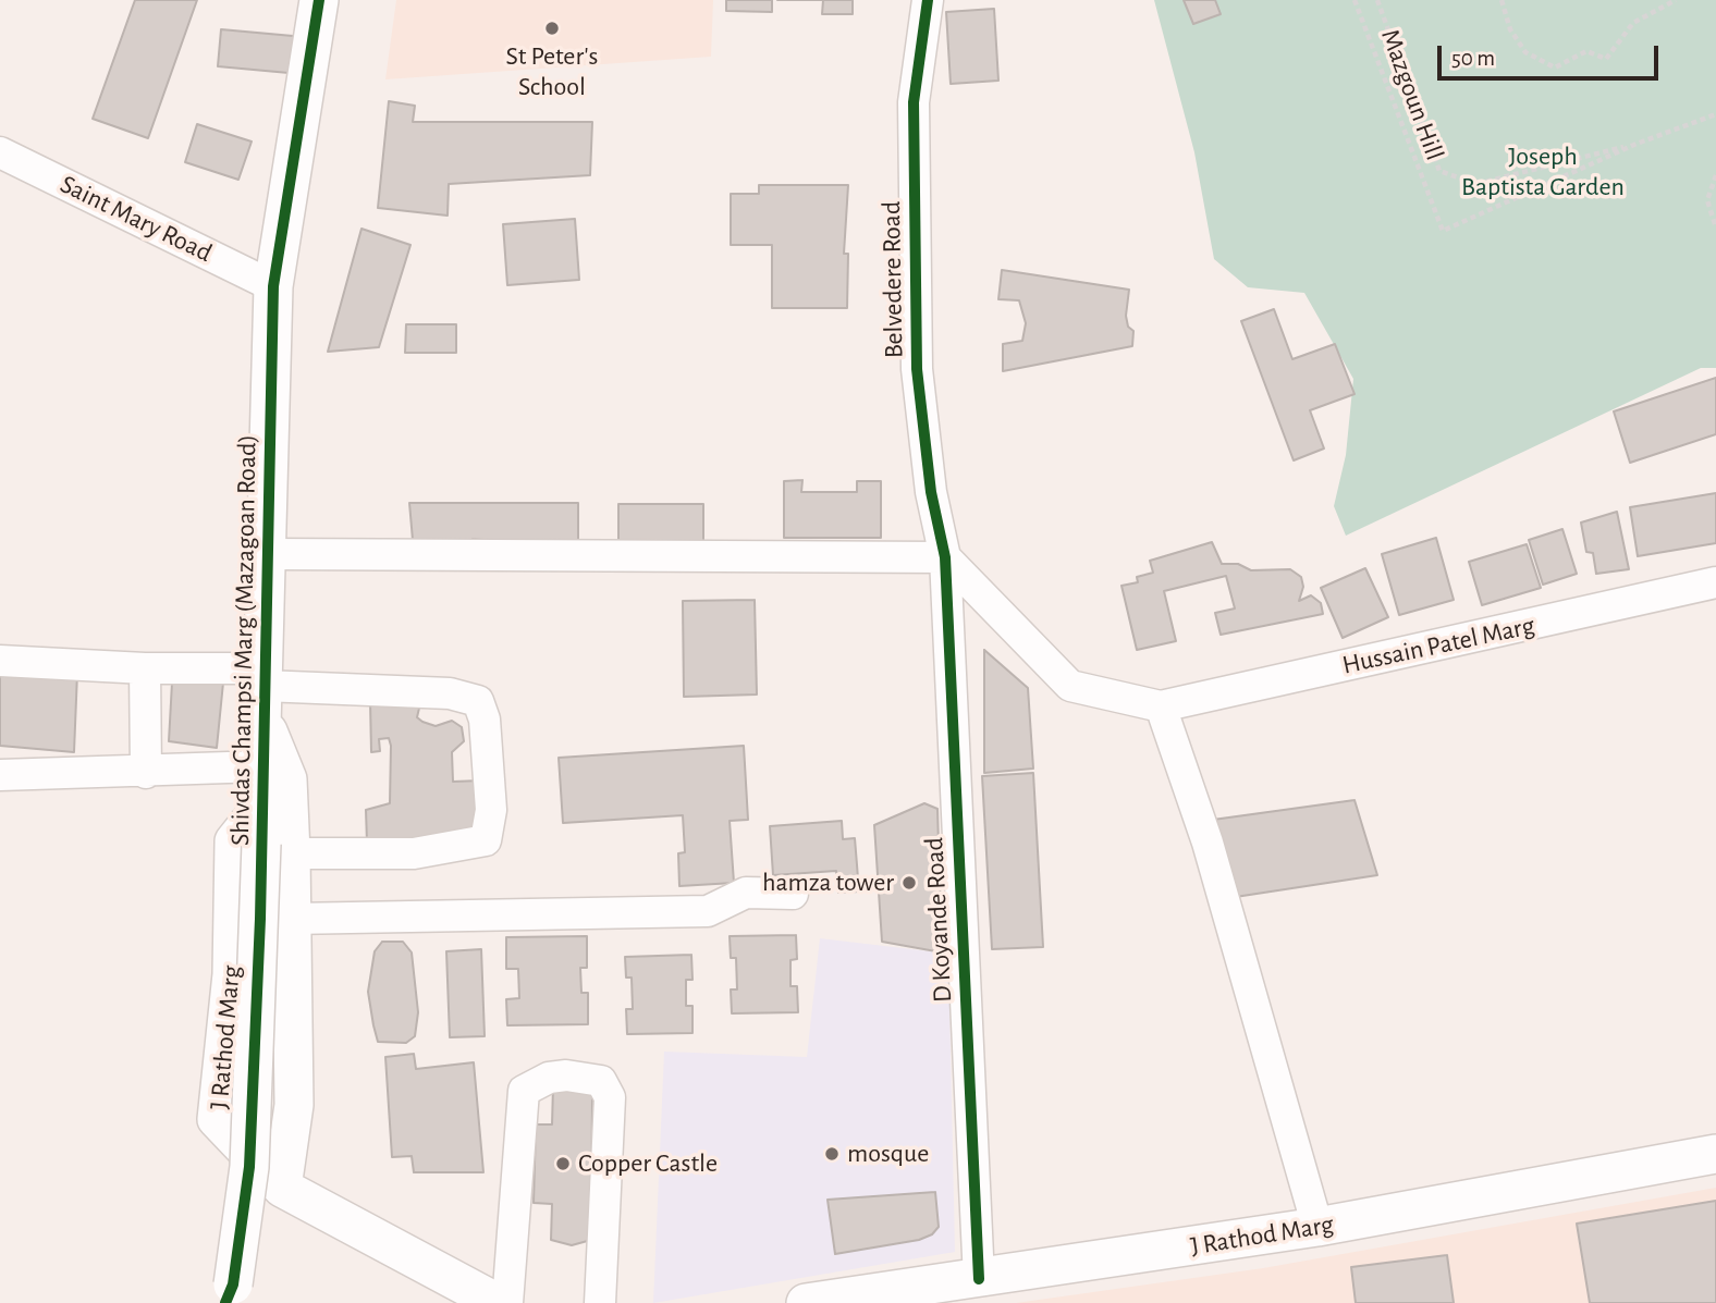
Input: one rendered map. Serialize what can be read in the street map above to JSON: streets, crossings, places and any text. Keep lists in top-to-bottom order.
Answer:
{
  "streets": {
    "street": [
      "Saint Mary Road",
      "Belvedere Road",
      "Shivdas Champsi Marg (Mazagoan Road)",
      "Hussain Patel Marg",
      "D Koyande Road",
      "J Rathod Marg"
    ],
    "path": ["Mazgoun Hill"]
  },
  "crossings": [
    ["Saint Mary Road", "Shivdas Champsi Marg (Mazagoan Road)"],
    ["Belvedere Road", "D Koyande Road"],
    ["Shivdas Champsi Marg (Mazagoan Road)", "J Rathod Marg"],
    ["D Koyande Road", "J Rathod Marg"]
  ],
  "parks": ["Joseph Baptista Garden"],
  "places": [
    "St Peter's School",
    "hamza tower",
    "mosque",
    "Copper Castle"
  ],
  "scale_bar": "50 m"
}
